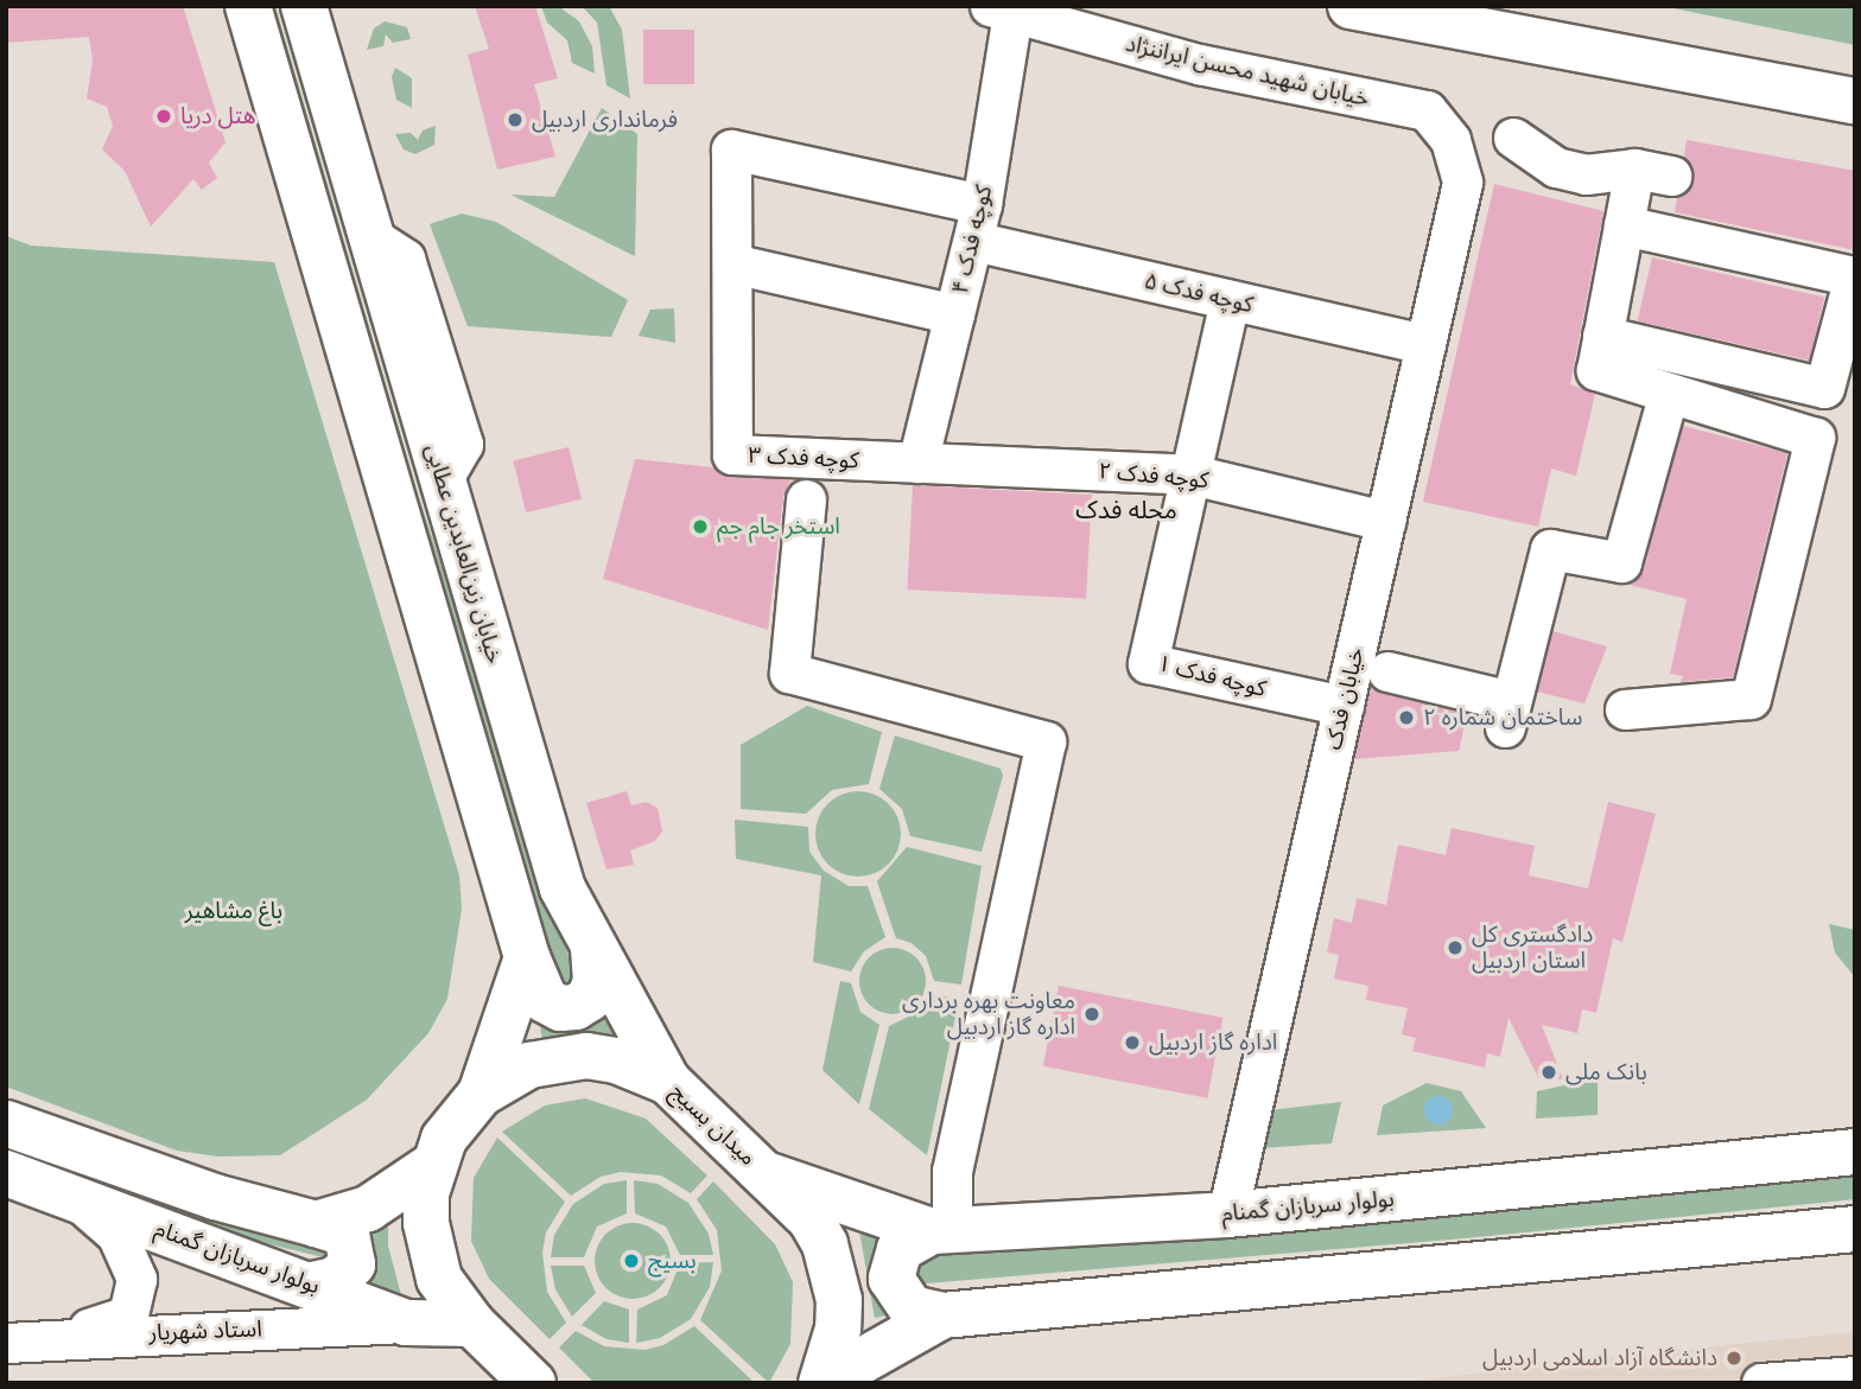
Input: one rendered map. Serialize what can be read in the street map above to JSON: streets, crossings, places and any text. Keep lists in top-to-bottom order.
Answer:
{
  "streets": {
    "main road": ["خیابان زین‌العابدین عطایی", "میدان بسیج", "بولوار سربازان گمنام"],
    "street": [
      "خیابان شهید محسن ایراننژاد",
      "کوچه فدک ۴",
      "کوچه فدک ۵",
      "کوچه فدک ۳",
      "کوچه فدک ۲",
      "کوچه فدک ۱",
      "خیابان فدک",
      "استاد شهریار"
    ]
  },
  "crossings": [
    ["خیابان شهید محسن ایراننژاد", "کوچه فدک ۴"],
    ["خیابان شهید محسن ایراننژاد", "خیابان فدک"],
    ["کوچه فدک ۴", "کوچه فدک ۵"],
    ["کوچه فدک ۴", "کوچه فدک ۳"],
    ["کوچه فدک ۴", "کوچه فدک ۲"],
    ["کوچه فدک ۵", "کوچه فدک ۱"],
    ["کوچه فدک ۵", "خیابان فدک"],
    ["کوچه فدک ۳", "کوچه فدک ۲"],
    ["کوچه فدک ۲", "کوچه فدک ۱"],
    ["کوچه فدک ۲", "خیابان فدک"],
    ["خیابان زین‌العابدین عطایی", "میدان بسیج"],
    ["کوچه فدک ۱", "خیابان فدک"],
    ["خیابان فدک", "بولوار سربازان گمنام"],
    ["میدان بسیج", "بولوار سربازان گمنام"],
    ["بولوار سربازان گمنام", "استاد شهریار"]
  ],
  "districts": ["محله فدک"],
  "parks": ["باغ مشاهیر"],
  "places": [
    "هتل دریا",
    "فرمانداری اردبیل",
    "استخر جام جم",
    "ساختمان شماره ۲",
    "دادگستری کل استان اردبیل",
    "معاونت بهره برداری اداره گاز اردبیل",
    "اداره گاز اردبیل",
    "بانک ملی",
    "بسیج",
    "دانشگاه آزاد اسلامی اردبیل"
  ]
}
